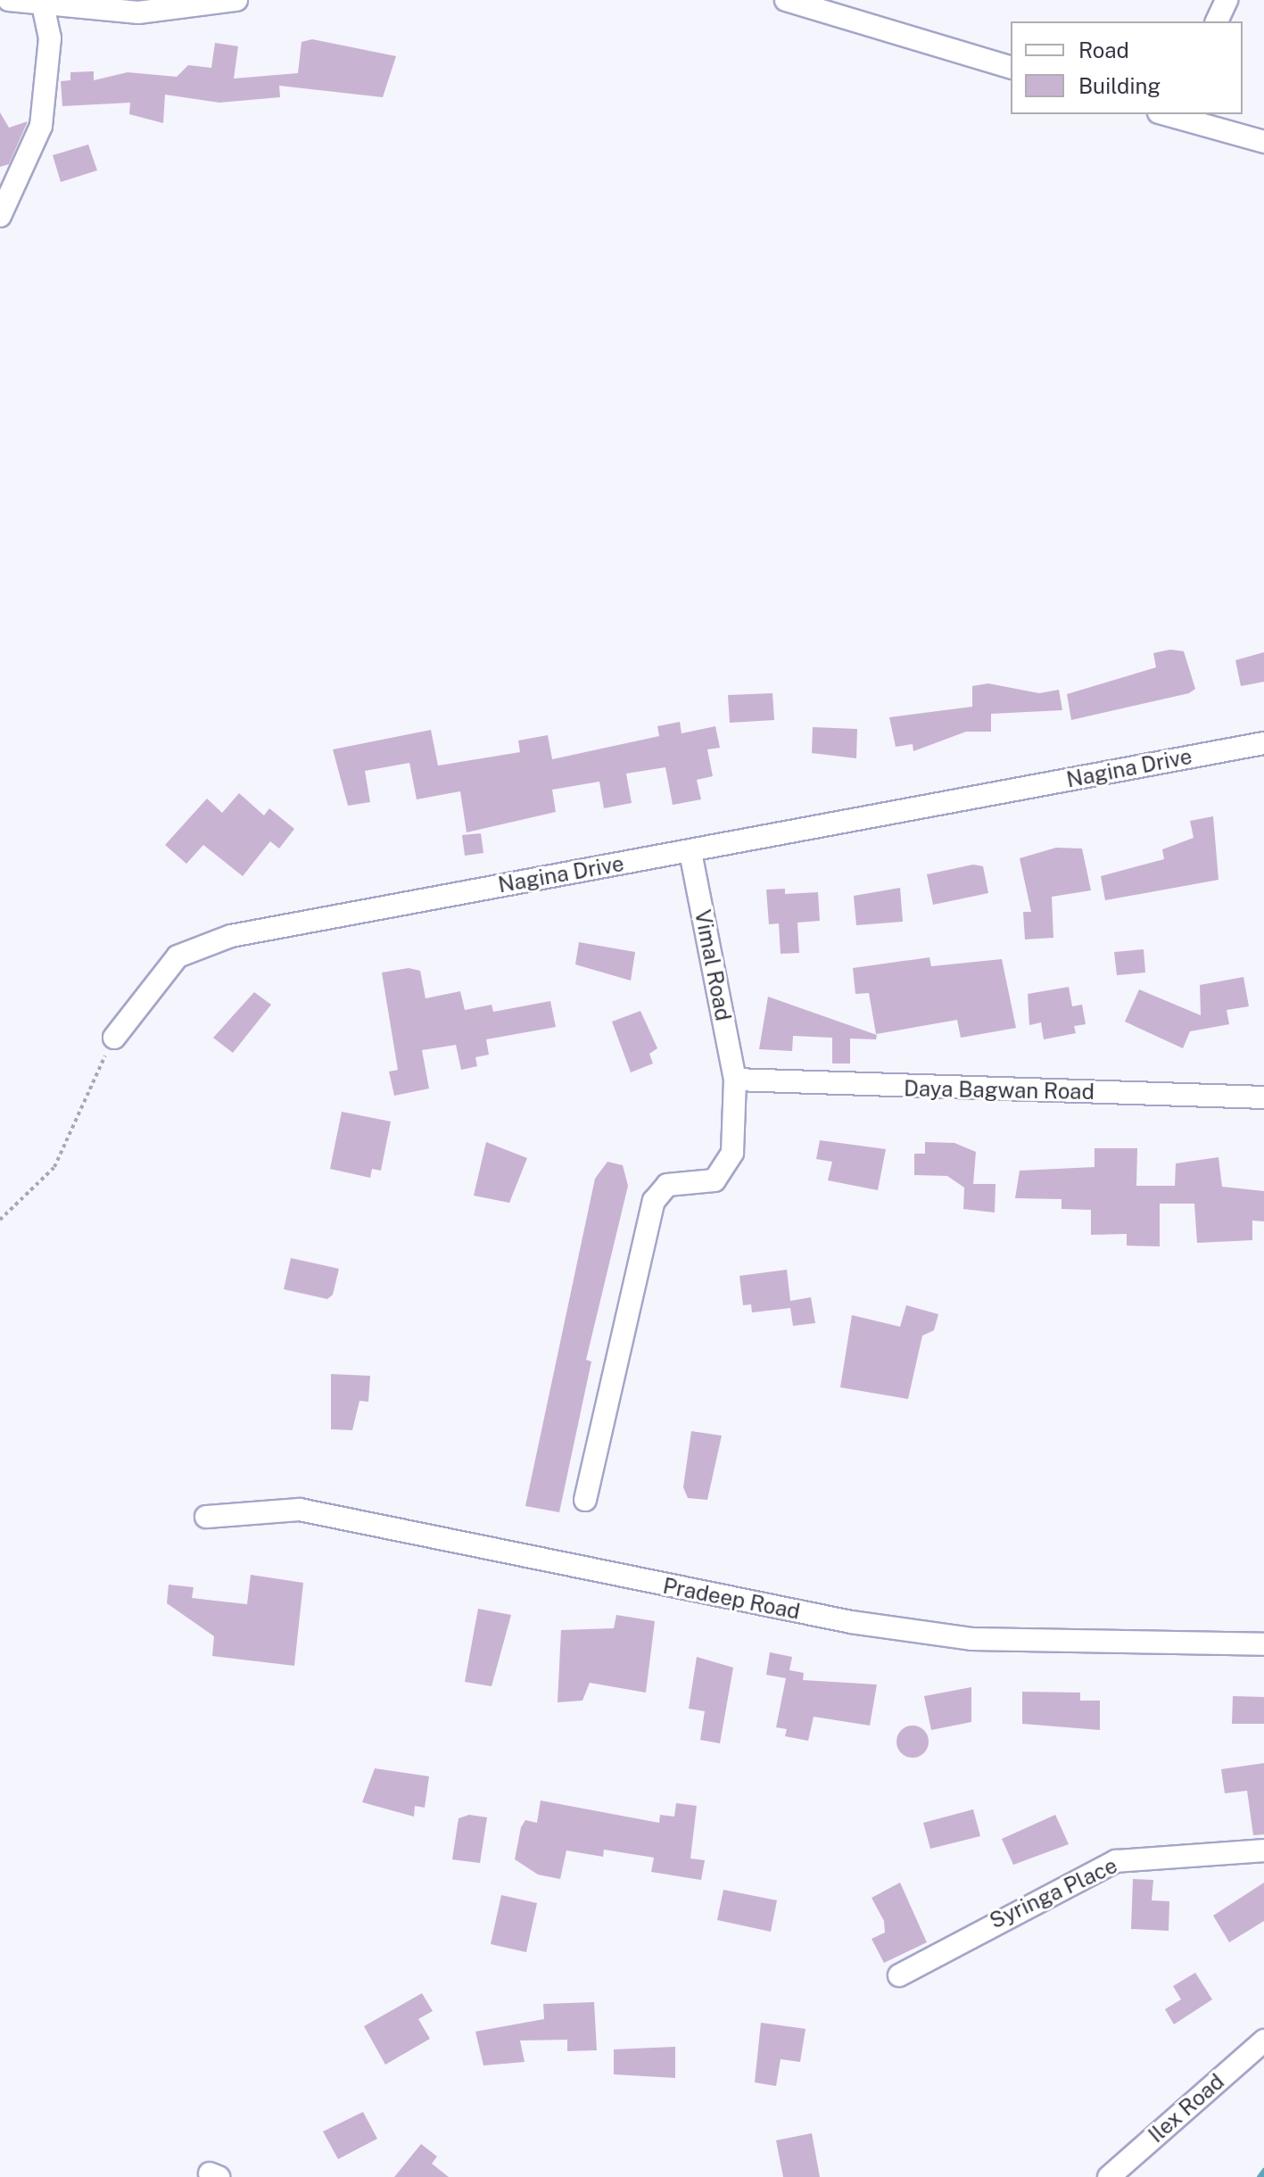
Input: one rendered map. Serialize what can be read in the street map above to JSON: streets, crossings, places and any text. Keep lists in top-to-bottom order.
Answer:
{
  "streets": {
    "street": [
      "Nagina Drive",
      "Vimal Road",
      "Daya Bagwan Road",
      "Pradeep Road",
      "Syringa Place",
      "Ilex Road"
    ]
  },
  "crossings": [
    ["Nagina Drive", "Vimal Road"],
    ["Vimal Road", "Daya Bagwan Road"]
  ],
  "legend": ["Road", "Building"]
}
